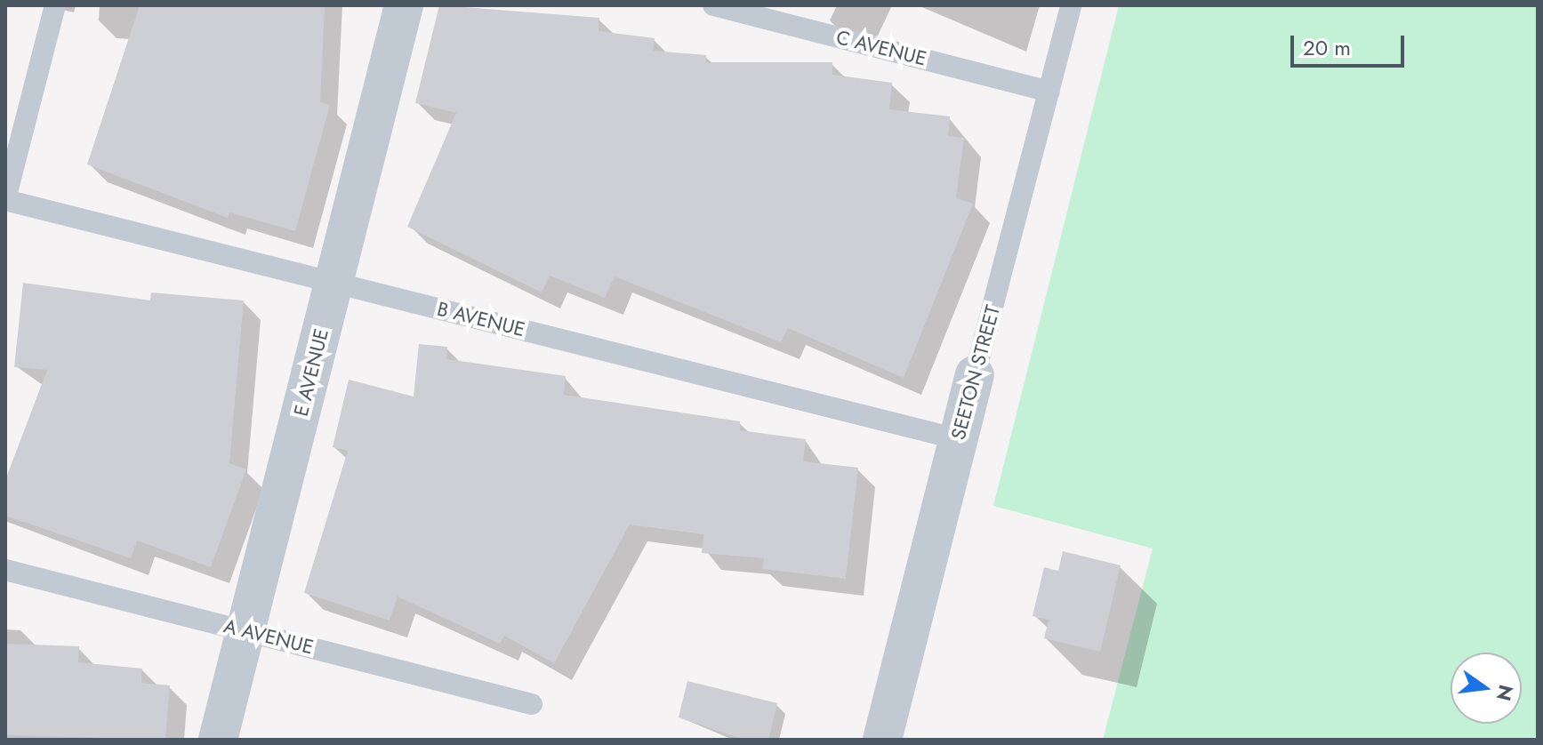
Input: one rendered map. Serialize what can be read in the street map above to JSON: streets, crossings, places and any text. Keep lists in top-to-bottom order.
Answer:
{
  "streets": {
    "street": ["E AVENUE", "SEETON STREET"],
    "lane": ["C AVENUE", "B AVENUE", "A AVENUE"]
  },
  "crossings": [
    ["C AVENUE", "SEETON STREET"],
    ["B AVENUE", "E AVENUE"],
    ["B AVENUE", "SEETON STREET"],
    ["E AVENUE", "A AVENUE"]
  ],
  "scale_bar": "20 m",
  "north": "right"
}
